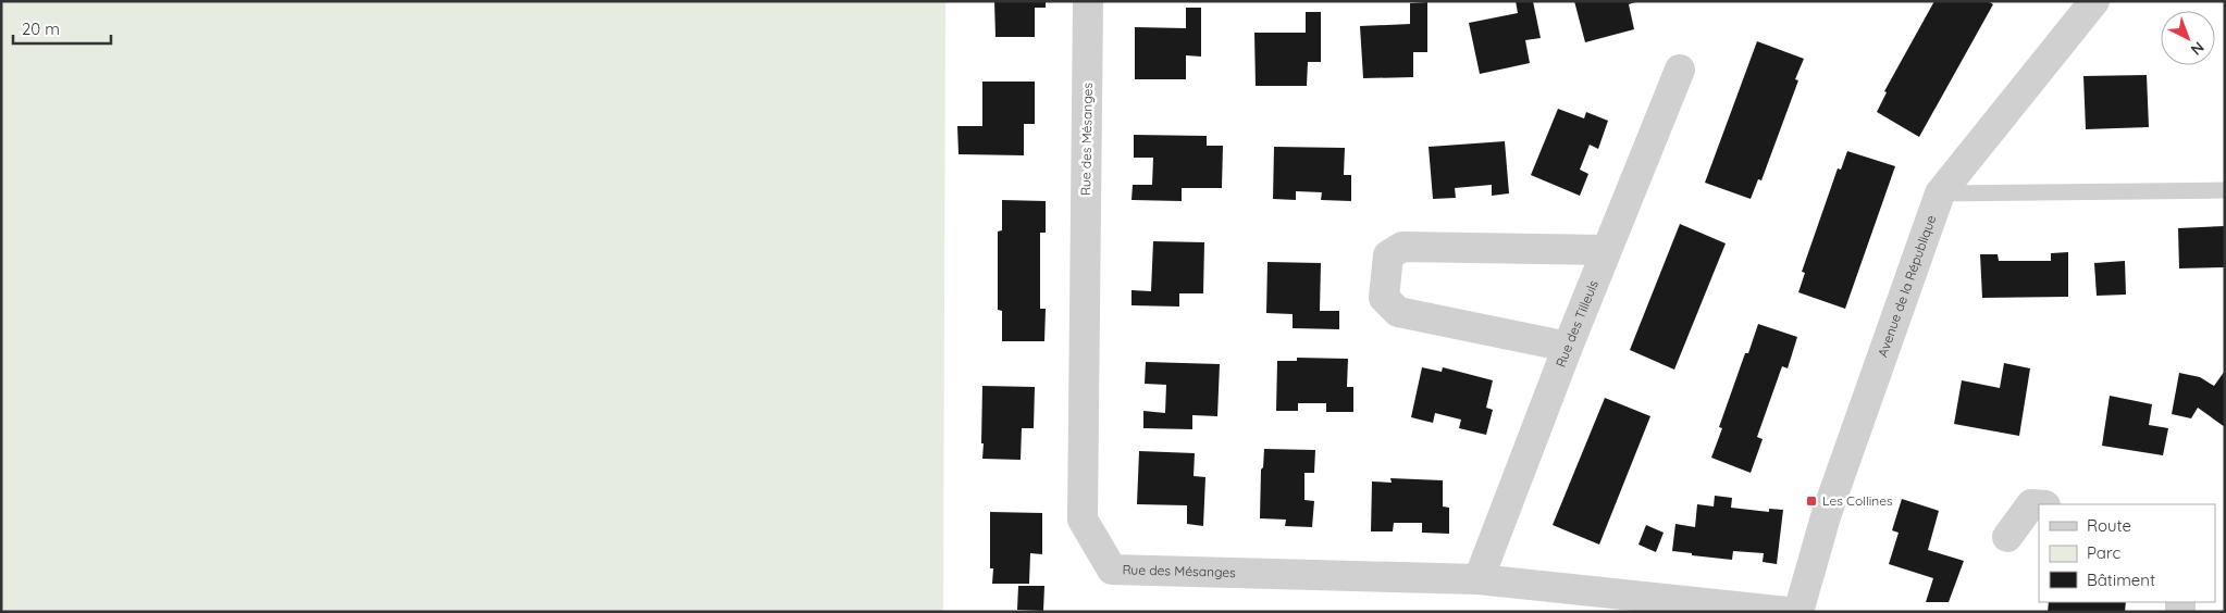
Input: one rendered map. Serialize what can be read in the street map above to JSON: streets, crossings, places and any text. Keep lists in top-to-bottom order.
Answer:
{
  "streets": {
    "street": ["Rue des Mésanges", "Avenue de la République", "Rue des Tilleuls"]
  },
  "crossings": [
    ["Rue des Mésanges", "Rue des Tilleuls"]
  ],
  "places": {
    "transit": ["Les Collines"]
  },
  "legend": ["Route", "Parc", "Bâtiment"],
  "scale_bar": "20 m",
  "north": "bottom right"
}
